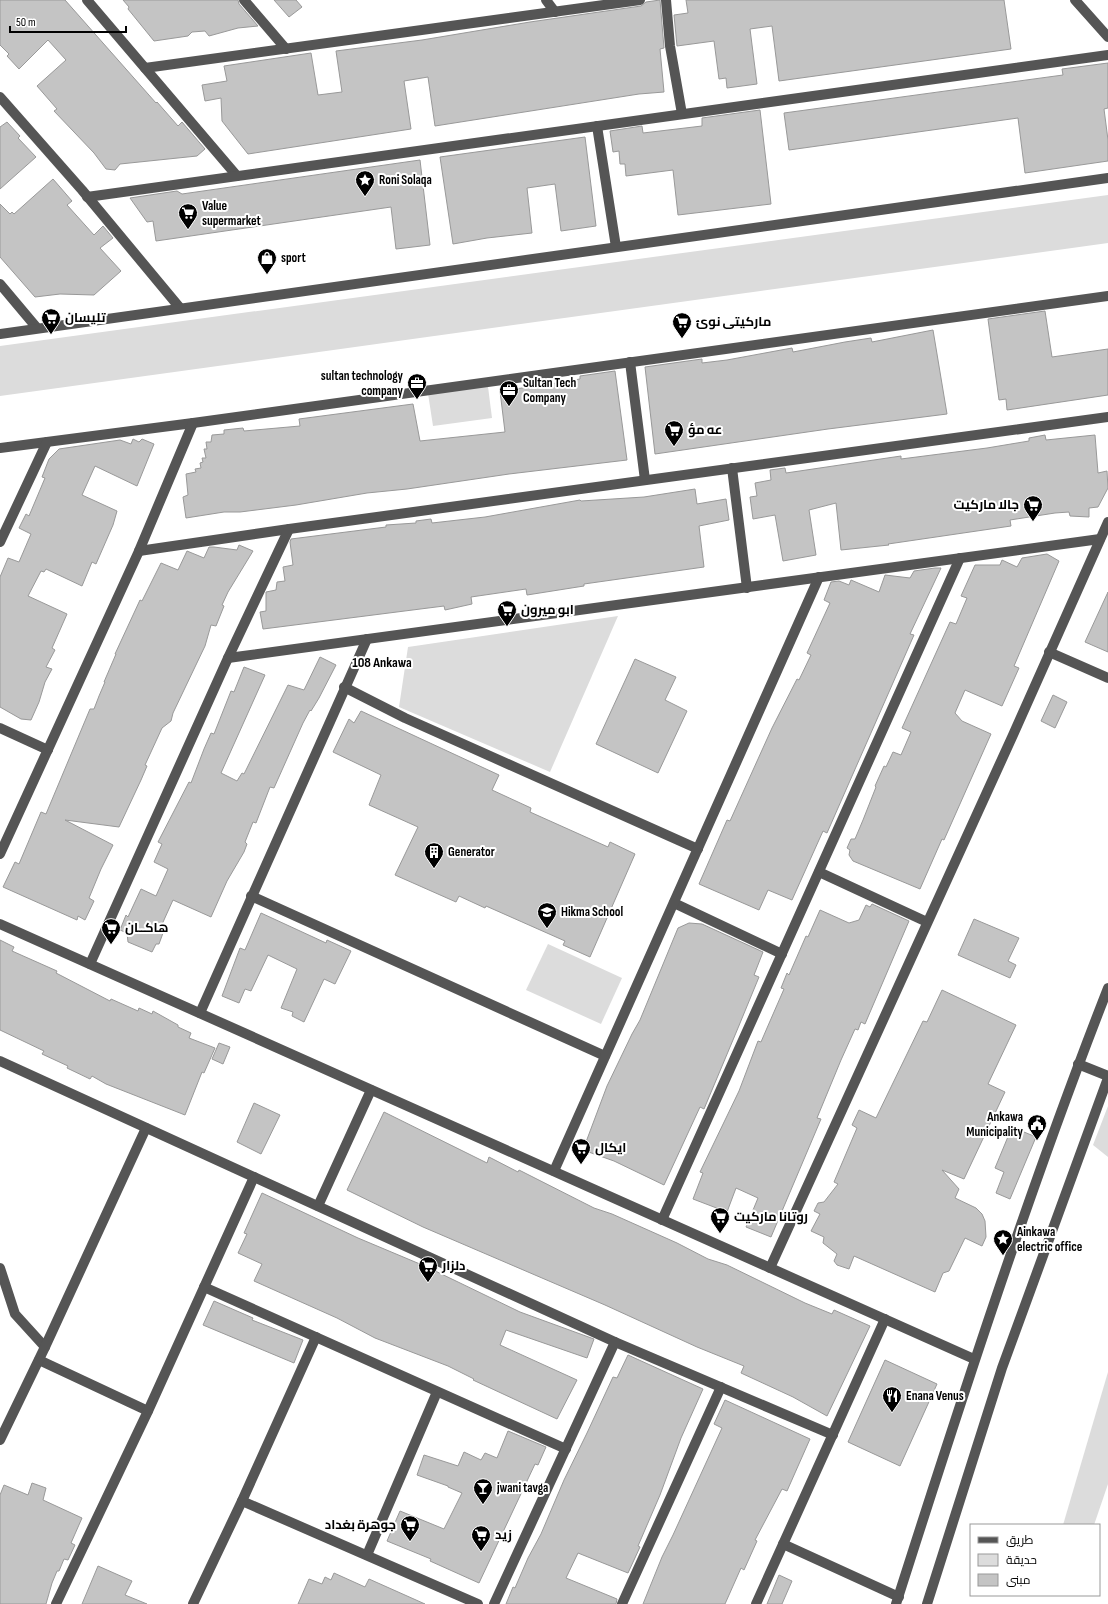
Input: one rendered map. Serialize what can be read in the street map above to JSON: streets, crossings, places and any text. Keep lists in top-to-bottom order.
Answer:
{
  "districts": ["108 Ankawa"],
  "places": {
    "place": ["Roni Solaqa", "Ainkawa electric office"],
    "supermarket": [
      "Value supermarket",
      "تليسان",
      "مارکیتی نوئ",
      "عه مؤ",
      "جالا ماركيت",
      "ابو ميرون",
      "هاكــان",
      "ايكال",
      "روتانا ماركيت",
      "دلزار",
      "جوهرة بغداد",
      "زيد"
    ],
    "shop": ["sport"],
    "office": ["sultan technology company", "Sultan Tech Company"],
    "building": ["Generator"],
    "school or university": ["Hikma School"],
    "public building": ["Ankawa Municipality"],
    "restaurant": ["Enana Venus"],
    "bar": ["jwani tavga"]
  },
  "legend": ["طريق", "حديقة", "مبنى"],
  "scale_bar": "50 m"
}
